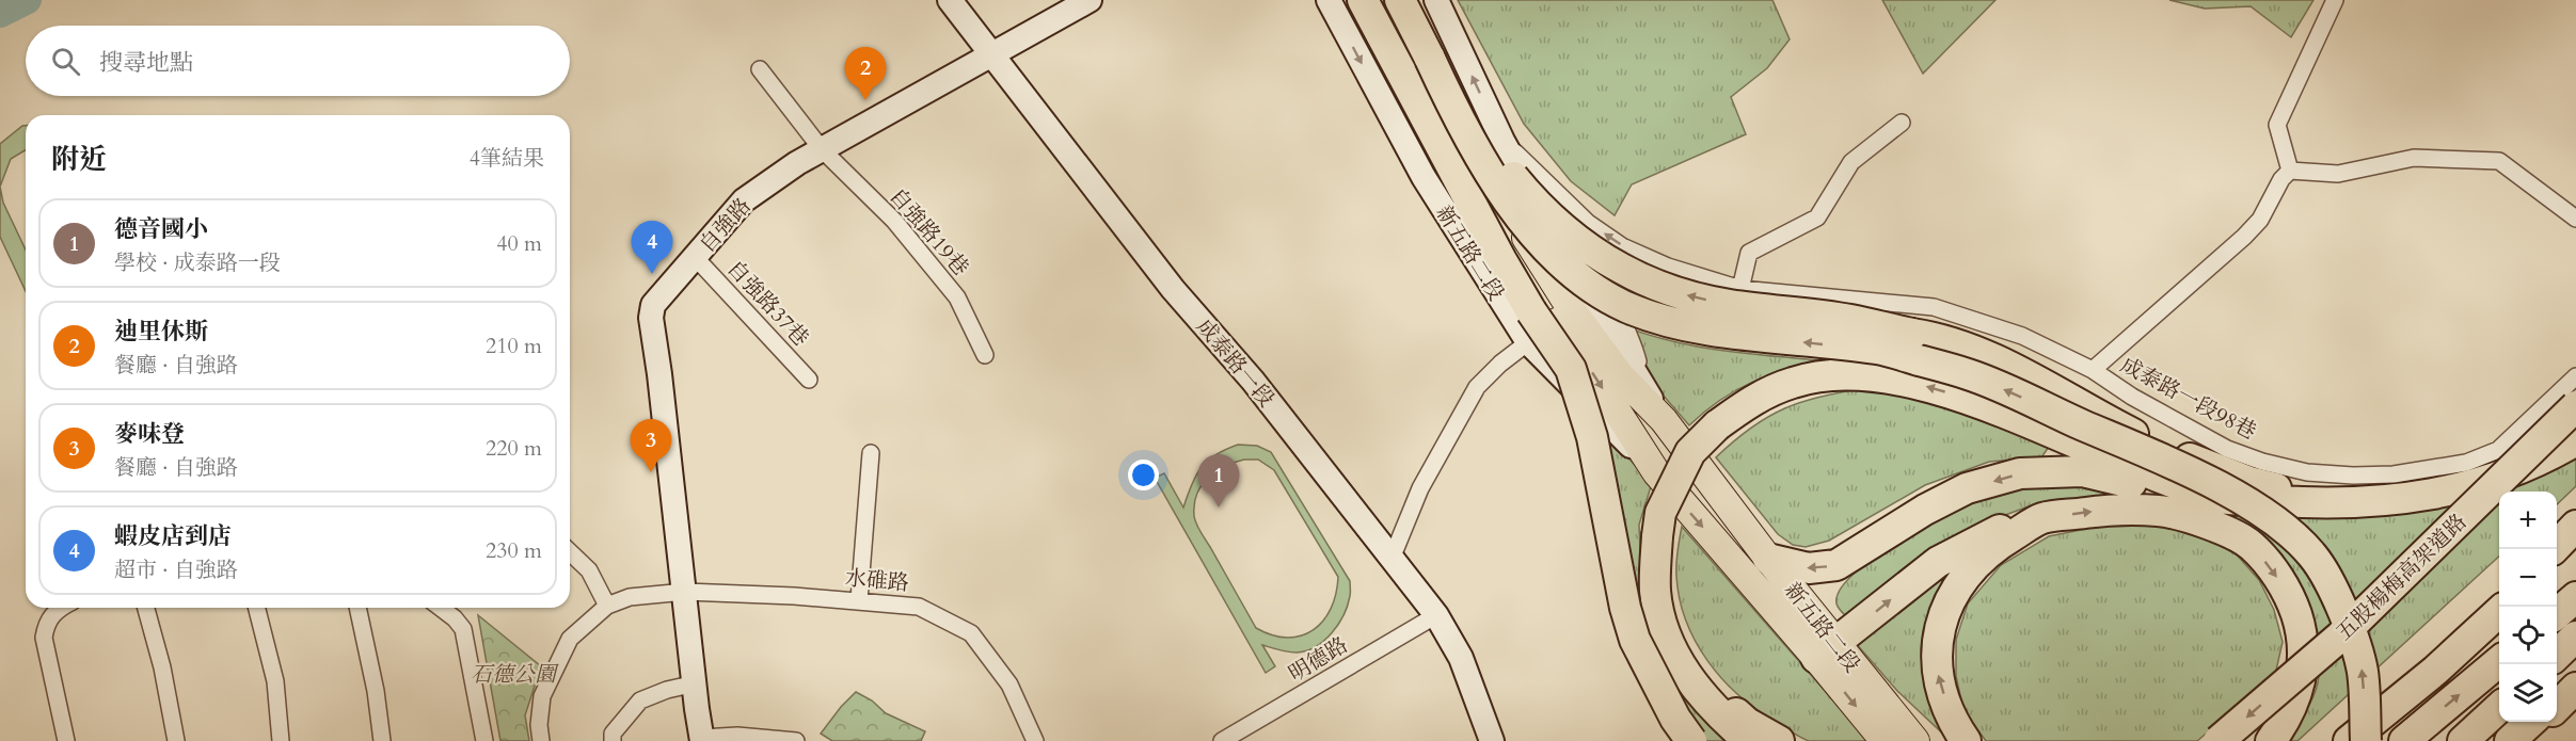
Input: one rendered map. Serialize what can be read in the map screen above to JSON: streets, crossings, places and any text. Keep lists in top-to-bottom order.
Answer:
{
  "streets": {
    "highway": ["五股楊梅高架道路"],
    "main road": ["自強路", "新五路二段", "成泰路一段"],
    "street": [
      "自強路19巷",
      "自強路37巷",
      "成泰路一段98巷",
      "水碓路",
      "明德路"
    ]
  },
  "crossings": [
    ["自強路", "自強路19巷"],
    ["自強路", "自強路37巷"],
    ["自強路", "成泰路一段"],
    ["自強路", "水碓路"],
    ["新五路二段", "成泰路一段98巷"],
    ["成泰路一段", "明德路"]
  ],
  "parks": ["石德公園"],
  "page": {
    "search": "搜尋地點",
    "pins": [
      "2",
      "4",
      "3",
      "1"
    ],
    "heading": ["附近", "4筆結果"],
    "list": [
      {
        "mark": "1",
        "name": "德音國小",
        "note": "學校 · 成泰路一段",
        "value": "40 m"
      },
      {
        "mark": "2",
        "name": "迪里休斯",
        "note": "餐廳 · 自強路",
        "value": "210 m"
      },
      {
        "mark": "3",
        "name": "麥味登",
        "note": "餐廳 · 自強路",
        "value": "220 m"
      },
      {
        "mark": "4",
        "name": "蝦皮店到店",
        "note": "超市 · 自強路",
        "value": "230 m"
      }
    ],
    "map_buttons": ["+", "−"]
  }
}
